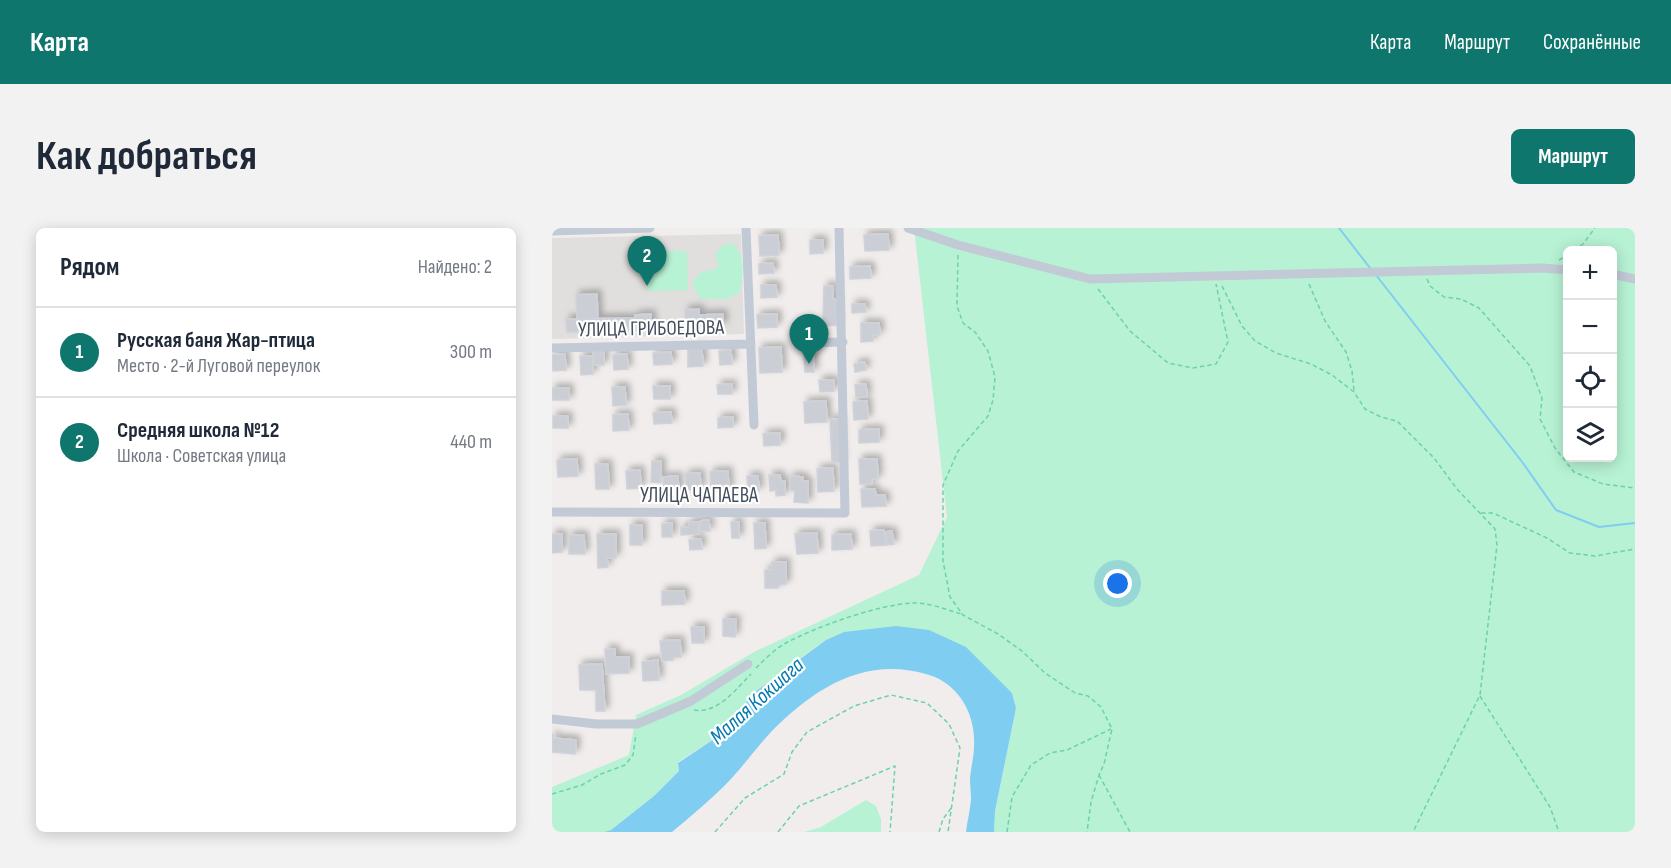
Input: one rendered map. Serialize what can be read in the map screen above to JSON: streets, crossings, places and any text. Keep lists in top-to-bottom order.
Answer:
{
  "streets": {
    "street": ["УЛИЦА ГРИБОЕДОВА", "УЛИЦА ЧАПАЕВА"]
  },
  "water": ["Малая Кокшага"],
  "page": {
    "header": "Карта",
    "nav": ["Карта", "Маршрут", "Сохранённые"],
    "buttons": "Маршрут",
    "title": "Как добраться",
    "heading": ["Рядом", "Найдено: 2"],
    "pins": ["2", "1"],
    "map_buttons": ["+", "−"],
    "list": [
      {
        "mark": "1",
        "name": "Русская баня Жар-птица",
        "note": "Место · 2-й Луговой переулок",
        "value": "300 m"
      },
      {
        "mark": "2",
        "name": "Средняя школа №12",
        "note": "Школа · Советская улица",
        "value": "440 m"
      }
    ]
  }
}
